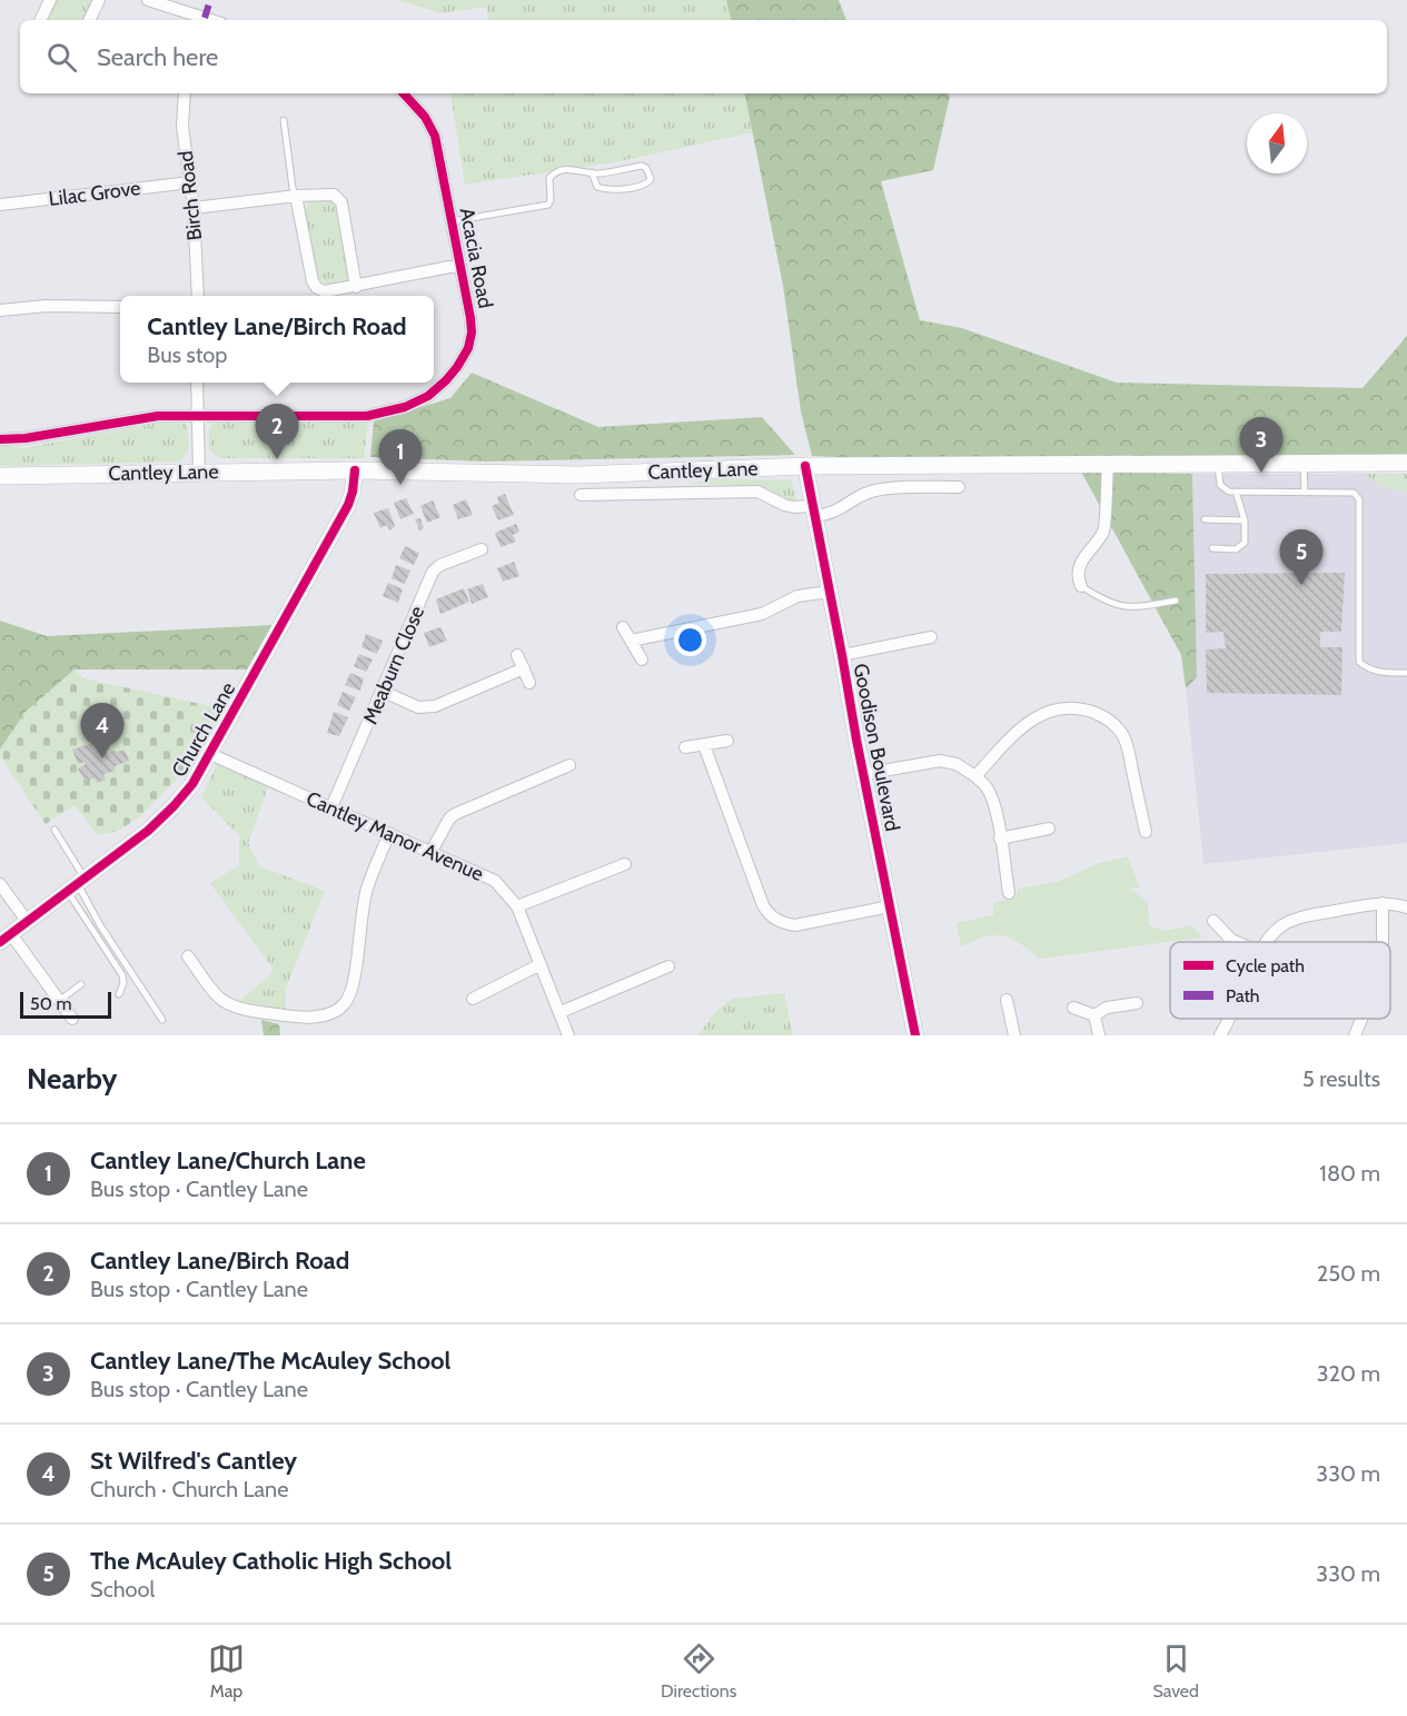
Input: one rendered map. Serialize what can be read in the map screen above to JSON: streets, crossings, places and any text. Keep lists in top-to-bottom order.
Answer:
{
  "streets": {
    "main road": ["Cantley Lane"],
    "street": [
      "Lilac Grove",
      "Birch Road",
      "Acacia Road",
      "Meaburn Close",
      "Church Lane",
      "Goodison Boulevard",
      "Cantley Manor Avenue"
    ]
  },
  "crossings": [
    ["Lilac Grove", "Birch Road"],
    ["Cantley Lane", "Church Lane"],
    ["Cantley Lane", "Goodison Boulevard"],
    ["Meaburn Close", "Cantley Manor Avenue"],
    ["Church Lane", "Cantley Manor Avenue"]
  ],
  "legend": ["Cycle path", "Path"],
  "scale_bar": "50 m",
  "north": "top",
  "page": {
    "search": "Search here",
    "popup": ["Cantley Lane/Birch Road", "Bus stop"],
    "pins": [
      "2",
      "3",
      "1",
      "5",
      "4"
    ],
    "scale": "50 m",
    "heading": ["Nearby", "5 results"],
    "list": [
      {
        "mark": "1",
        "name": "Cantley Lane/Church Lane",
        "note": "Bus stop · Cantley Lane",
        "value": "180 m"
      },
      {
        "mark": "2",
        "name": "Cantley Lane/Birch Road",
        "note": "Bus stop · Cantley Lane",
        "value": "250 m"
      },
      {
        "mark": "3",
        "name": "Cantley Lane/The McAuley School",
        "note": "Bus stop · Cantley Lane",
        "value": "320 m"
      },
      {
        "mark": "4",
        "name": "St Wilfred's Cantley",
        "note": "Church · Church Lane",
        "value": "330 m"
      },
      {
        "mark": "5",
        "name": "The McAuley Catholic High School",
        "note": "School",
        "value": "330 m"
      }
    ],
    "nav": ["Map", "Directions", "Saved"]
  }
}
